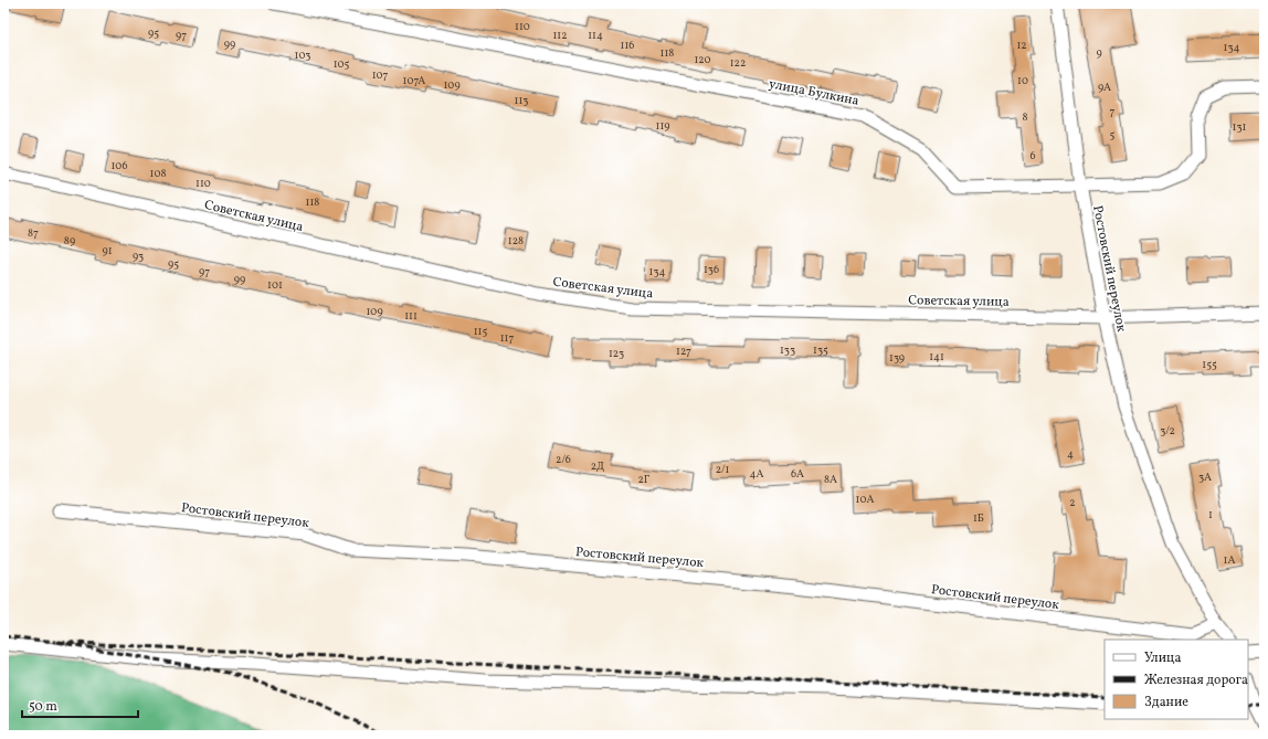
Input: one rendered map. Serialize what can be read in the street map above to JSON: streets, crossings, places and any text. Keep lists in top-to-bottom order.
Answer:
{
  "streets": {
    "street": ["улица Булкина", "Советская улица", "Ростовский переулок"]
  },
  "crossings": [
    ["улица Булкина", "Ростовский переулок"],
    ["Советская улица", "Ростовский переулок"]
  ],
  "house_numbers": [
    "110",
    "95",
    "97",
    "112",
    "114",
    "99",
    "116",
    "12",
    "134",
    "118",
    "9",
    "103",
    "120",
    "122",
    "105",
    "107",
    "107А",
    "10",
    "109",
    "9А",
    "113",
    "7",
    "8",
    "119",
    "131",
    "5",
    "6",
    "106",
    "108",
    "110",
    "118",
    "87",
    "89",
    "128",
    "91",
    "93",
    "95",
    "136",
    "97",
    "134",
    "99",
    "101",
    "109",
    "111",
    "115",
    "117",
    "133",
    "135",
    "127",
    "123",
    "141",
    "139",
    "155",
    "3/2",
    "4",
    "2/6",
    "2Д",
    "2/1",
    "4А",
    "6А",
    "3А",
    "2Г",
    "8А",
    "10А",
    "2",
    "1",
    "1Б",
    "1А"
  ],
  "legend": ["Улица", "Железная дорога", "Здание"],
  "scale_bar": "50 m"
}
